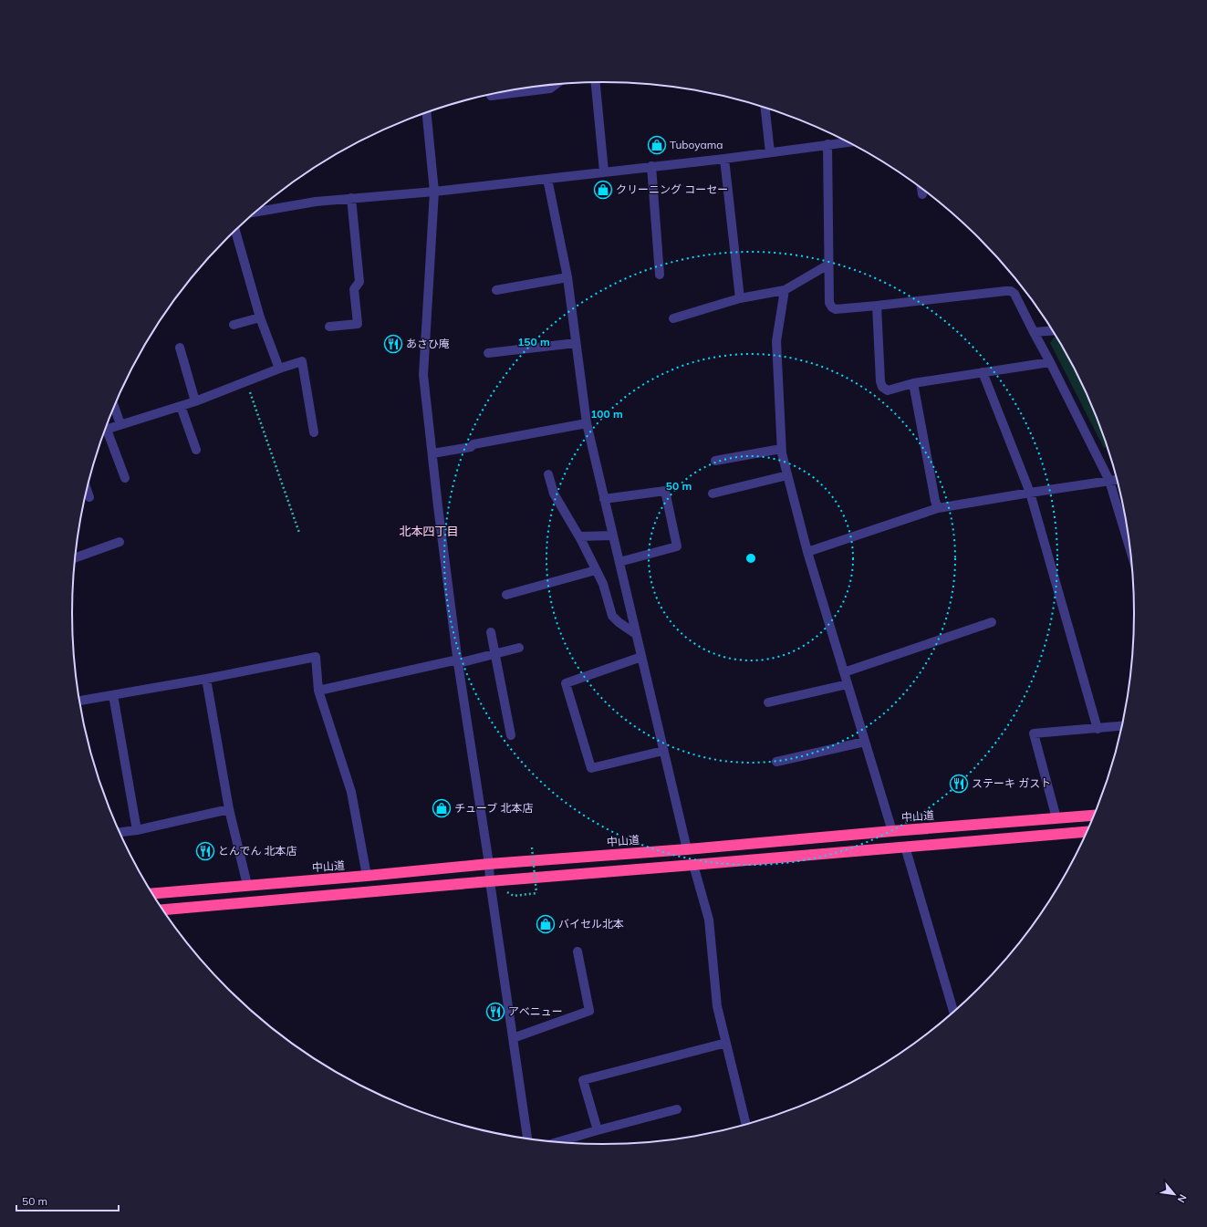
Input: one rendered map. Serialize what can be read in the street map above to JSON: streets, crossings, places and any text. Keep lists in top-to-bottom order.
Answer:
{
  "streets": {
    "highway": ["中山道"]
  },
  "districts": ["北本四丁目"],
  "places": {
    "shop": [
      "Tuboyama",
      "クリーニング コーセー",
      "チューブ 北本店",
      "バイセル北本"
    ],
    "restaurant": [
      "あさひ庵",
      "ステーキ ガスト",
      "とんでん 北本店",
      "アベニュー"
    ]
  },
  "scale_bar": "50 m",
  "north": "bottom right",
  "rings": ["150 m", "100 m", "50 m"]
}
